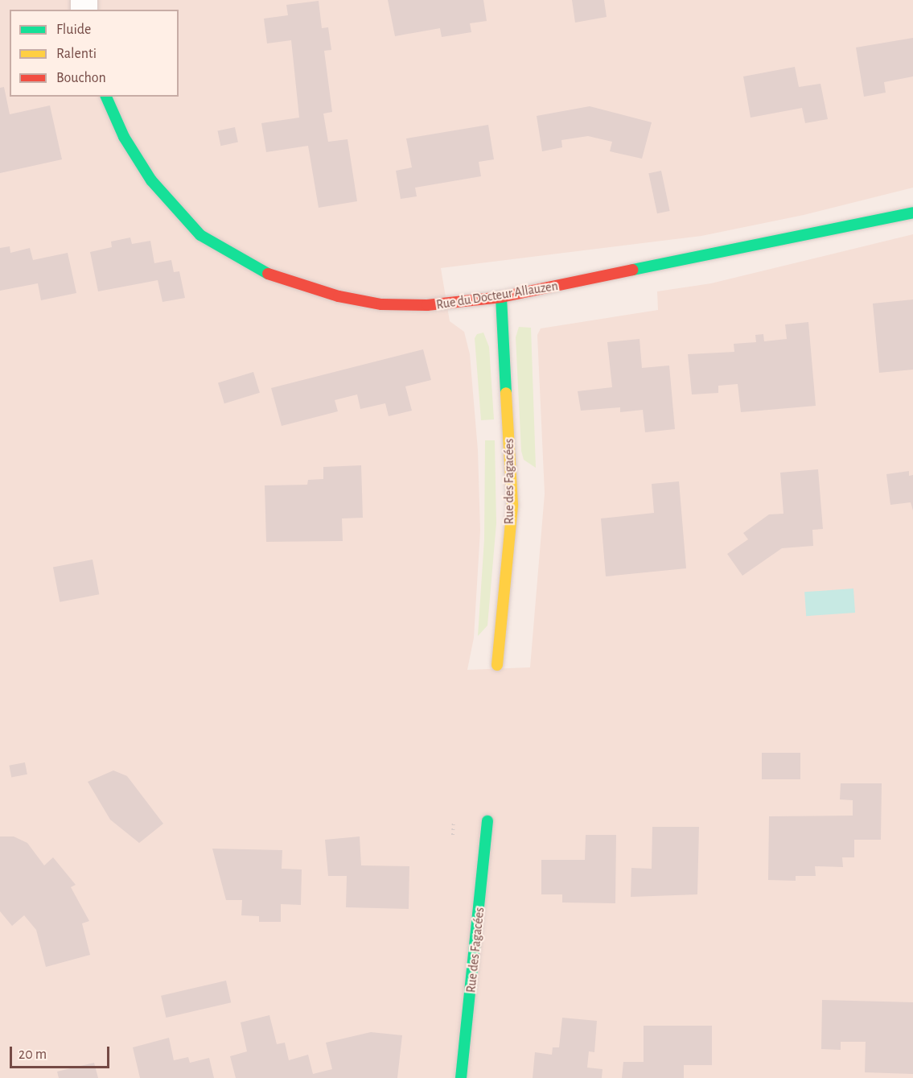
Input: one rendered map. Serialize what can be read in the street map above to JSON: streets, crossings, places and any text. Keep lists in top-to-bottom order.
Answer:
{
  "streets": {
    "street": ["Rue du Docteur Allauzen", "Rue des Fagacées"]
  },
  "crossings": [
    ["Rue du Docteur Allauzen", "Rue des Fagacées"]
  ],
  "legend": ["Fluide", "Ralenti", "Bouchon"],
  "scale_bar": "20 m"
}
